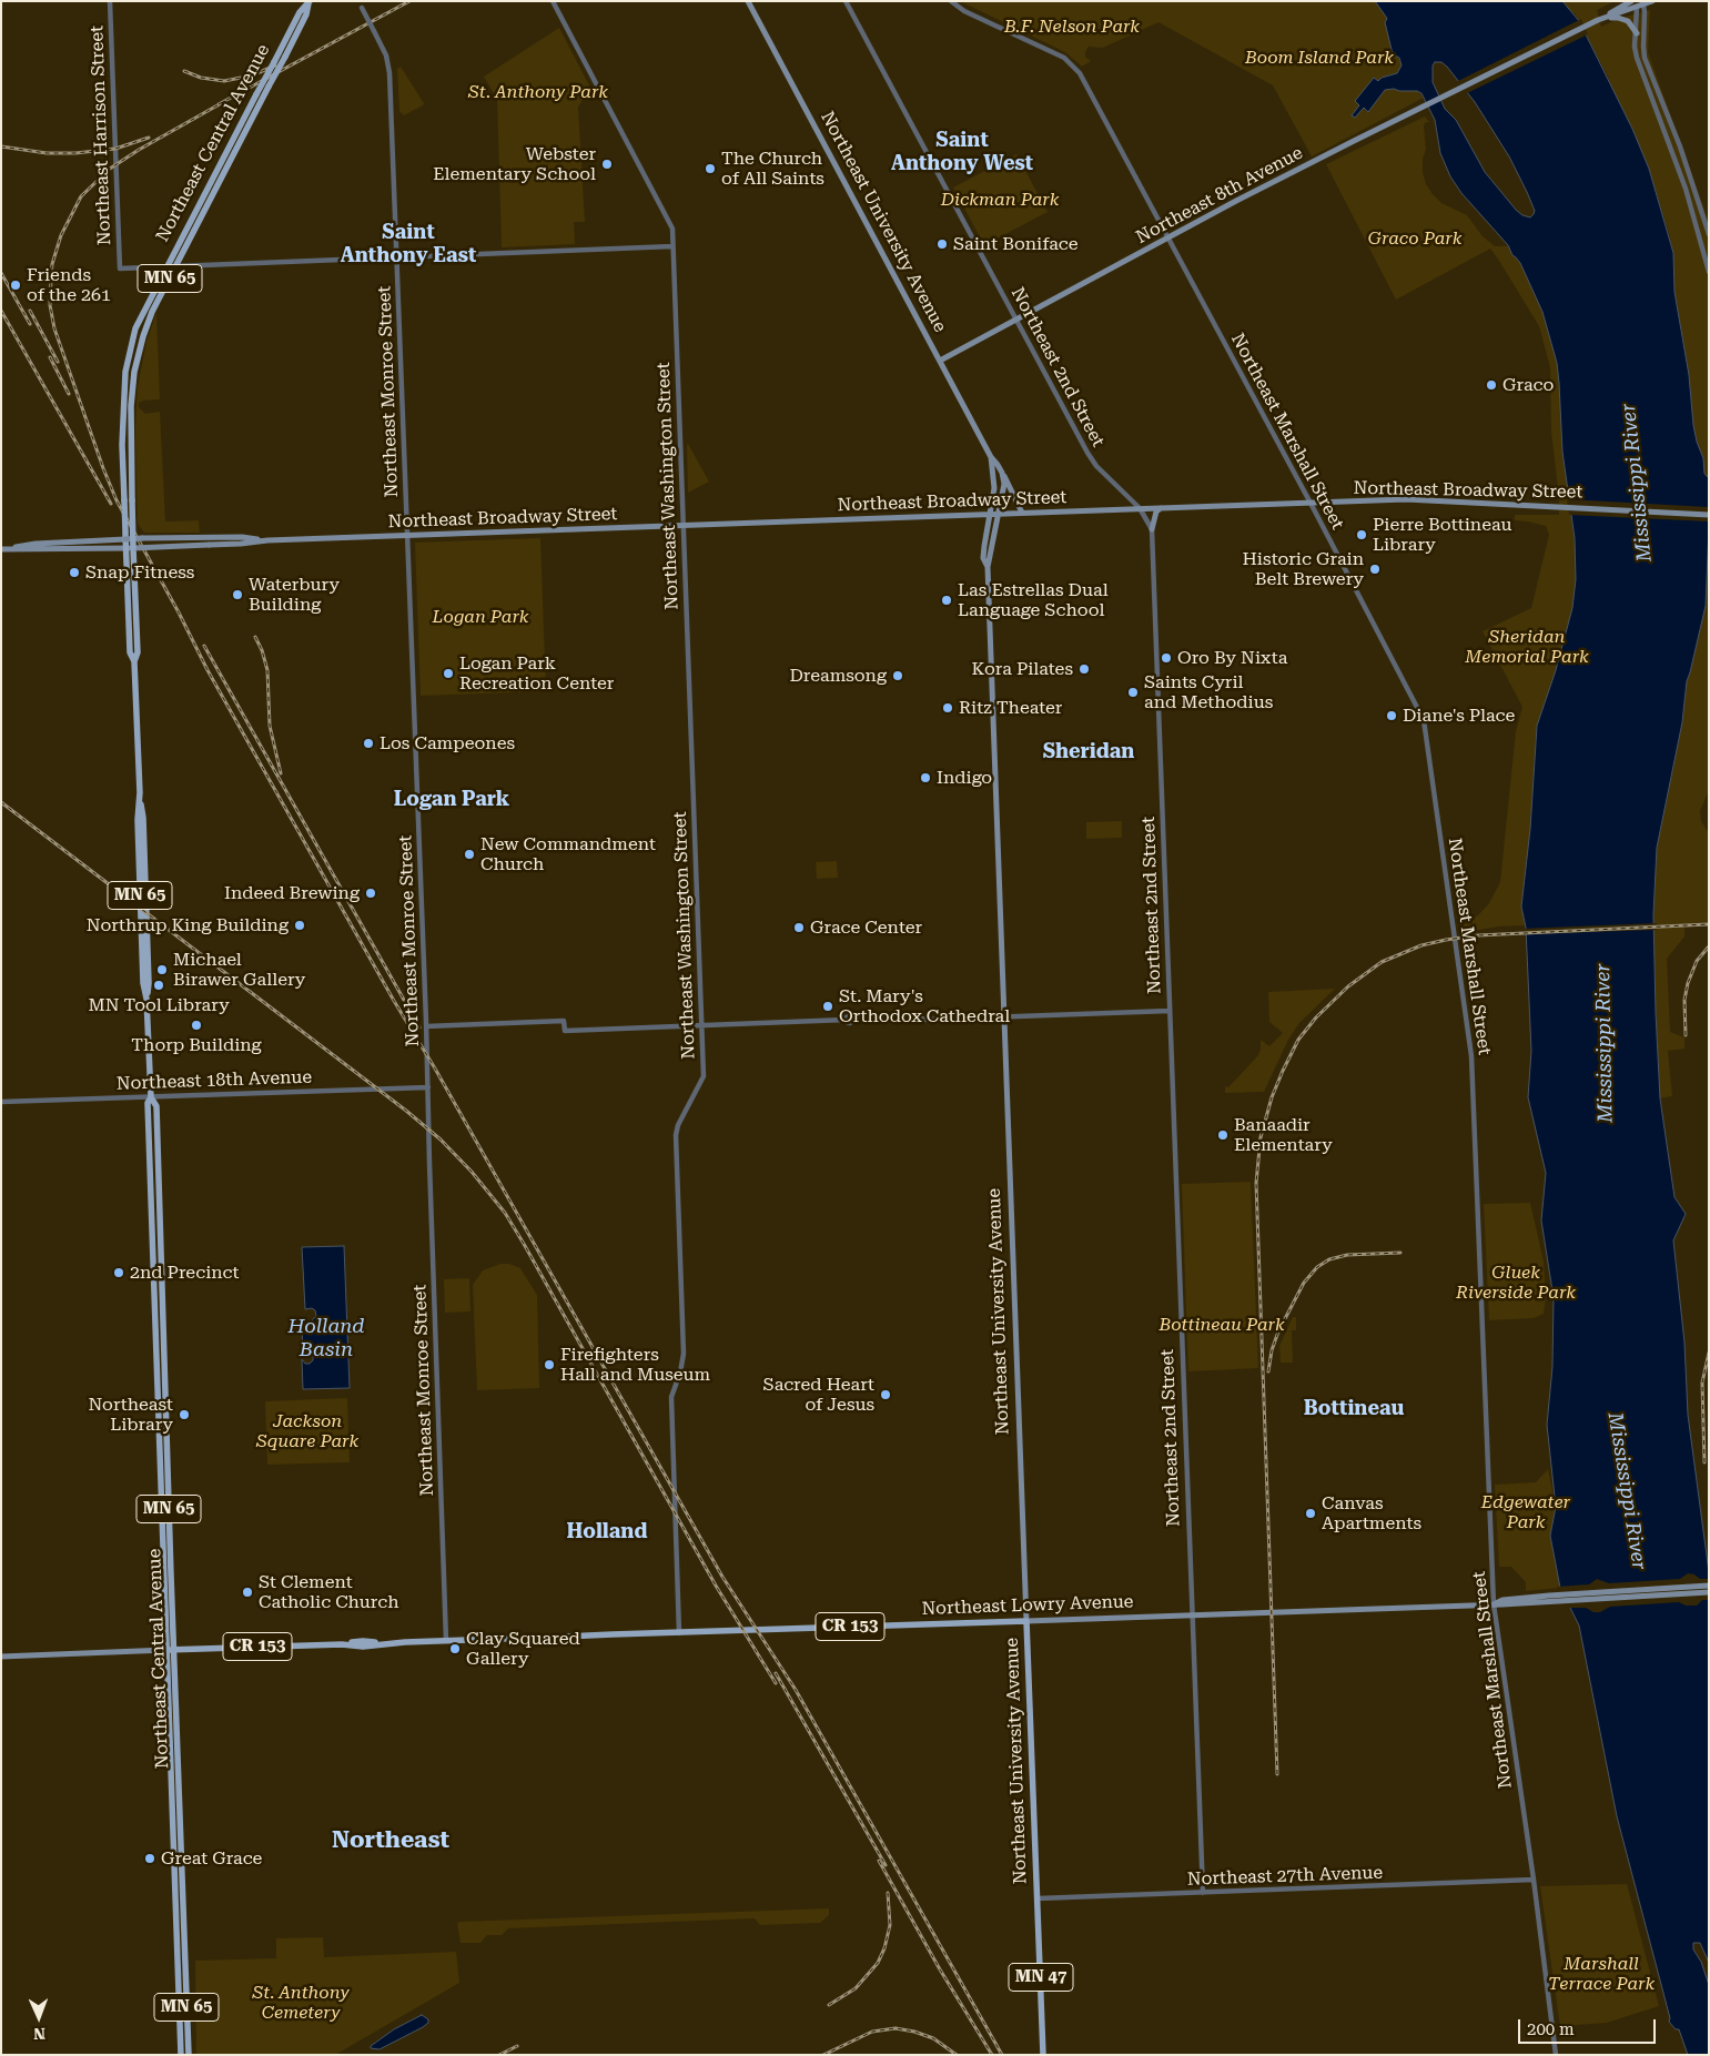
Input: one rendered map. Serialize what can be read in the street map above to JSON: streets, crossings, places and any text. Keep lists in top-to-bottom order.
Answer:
{
  "streets": {
    "main road": [
      "Northeast Central Avenue",
      "Northeast 8th Avenue",
      "Northeast University Avenue",
      "MN 65",
      "Northeast Broadway Street",
      "Northeast Lowry Avenue",
      "CR 153",
      "MN 47"
    ],
    "street": [
      "Northeast Harrison Street",
      "Northeast 2nd Street",
      "Northeast Monroe Street",
      "Northeast Marshall Street",
      "Northeast Washington Street",
      "Northeast 18th Avenue",
      "Northeast 27th Avenue"
    ]
  },
  "crossings": [
    ["Northeast Central Avenue", "Northeast Broadway Street"],
    ["Northeast Central Avenue", "Northeast 18th Avenue"],
    ["Northeast Central Avenue", "Northeast Lowry Avenue"],
    ["Northeast 8th Avenue", "Northeast University Avenue"],
    ["Northeast 8th Avenue", "Northeast 2nd Street"],
    ["Northeast 8th Avenue", "Northeast Marshall Street"],
    ["Northeast University Avenue", "Northeast Broadway Street"],
    ["Northeast University Avenue", "Northeast Lowry Avenue"],
    ["Northeast University Avenue", "Northeast 27th Avenue"],
    ["Northeast 2nd Street", "Northeast Broadway Street"],
    ["Northeast 2nd Street", "Northeast Lowry Avenue"],
    ["Northeast 2nd Street", "Northeast 27th Avenue"],
    ["Northeast Monroe Street", "Northeast Broadway Street"],
    ["Northeast Monroe Street", "Northeast 18th Avenue"],
    ["Northeast Monroe Street", "Northeast Lowry Avenue"],
    ["Northeast Marshall Street", "Northeast Broadway Street"],
    ["Northeast Marshall Street", "Northeast Lowry Avenue"],
    ["Northeast Marshall Street", "Northeast 27th Avenue"],
    ["Northeast Washington Street", "Northeast Broadway Street"],
    ["Northeast Washington Street", "Northeast Lowry Avenue"],
    ["Northeast Lowry Avenue", "CR 153"]
  ],
  "districts": [
    "Saint Anthony West",
    "Saint Anthony East",
    "Sheridan",
    "Logan Park",
    "Bottineau",
    "Holland",
    "Northeast"
  ],
  "water": ["Mississippi River", "Holland Basin"],
  "parks": [
    "B.F. Nelson Park",
    "Boom Island Park",
    "St. Anthony Park",
    "Dickman Park",
    "Graco Park",
    "Logan Park",
    "Sheridan Memorial Park",
    "Gluek Riverside Park",
    "Bottineau Park",
    "Jackson Square Park",
    "Edgewater Park",
    "Marshall Terrace Park",
    "St. Anthony Cemetery"
  ],
  "places": [
    "Webster Elementary School",
    "The Church of All Saints",
    "Saint Boniface",
    "Friends of the 261",
    "Graco",
    "Pierre Bottineau Library",
    "Historic Grain Belt Brewery",
    "Snap Fitness",
    "Waterbury Building",
    "Las Estrellas Dual Language School",
    "Oro By Nixta",
    "Kora Pilates",
    "Logan Park Recreation Center",
    "Dreamsong",
    "Saints Cyril and Methodius",
    "Ritz Theater",
    "Diane's Place",
    "Los Campeones",
    "Indigo",
    "New Commandment Church",
    "Indeed Brewing",
    "Northrup King Building",
    "Grace Center",
    "Michael Birawer Gallery",
    "MN Tool Library",
    "St. Mary's Orthodox Cathedral",
    "Thorp Building",
    "Banaadir Elementary",
    "2nd Precinct",
    "Firefighters Hall and Museum",
    "Sacred Heart of Jesus",
    "Northeast Library",
    "Canvas Apartments",
    "St Clement Catholic Church",
    "Clay Squared Gallery",
    "Great Grace"
  ],
  "scale_bar": "200 m",
  "north": "bottom"
}
